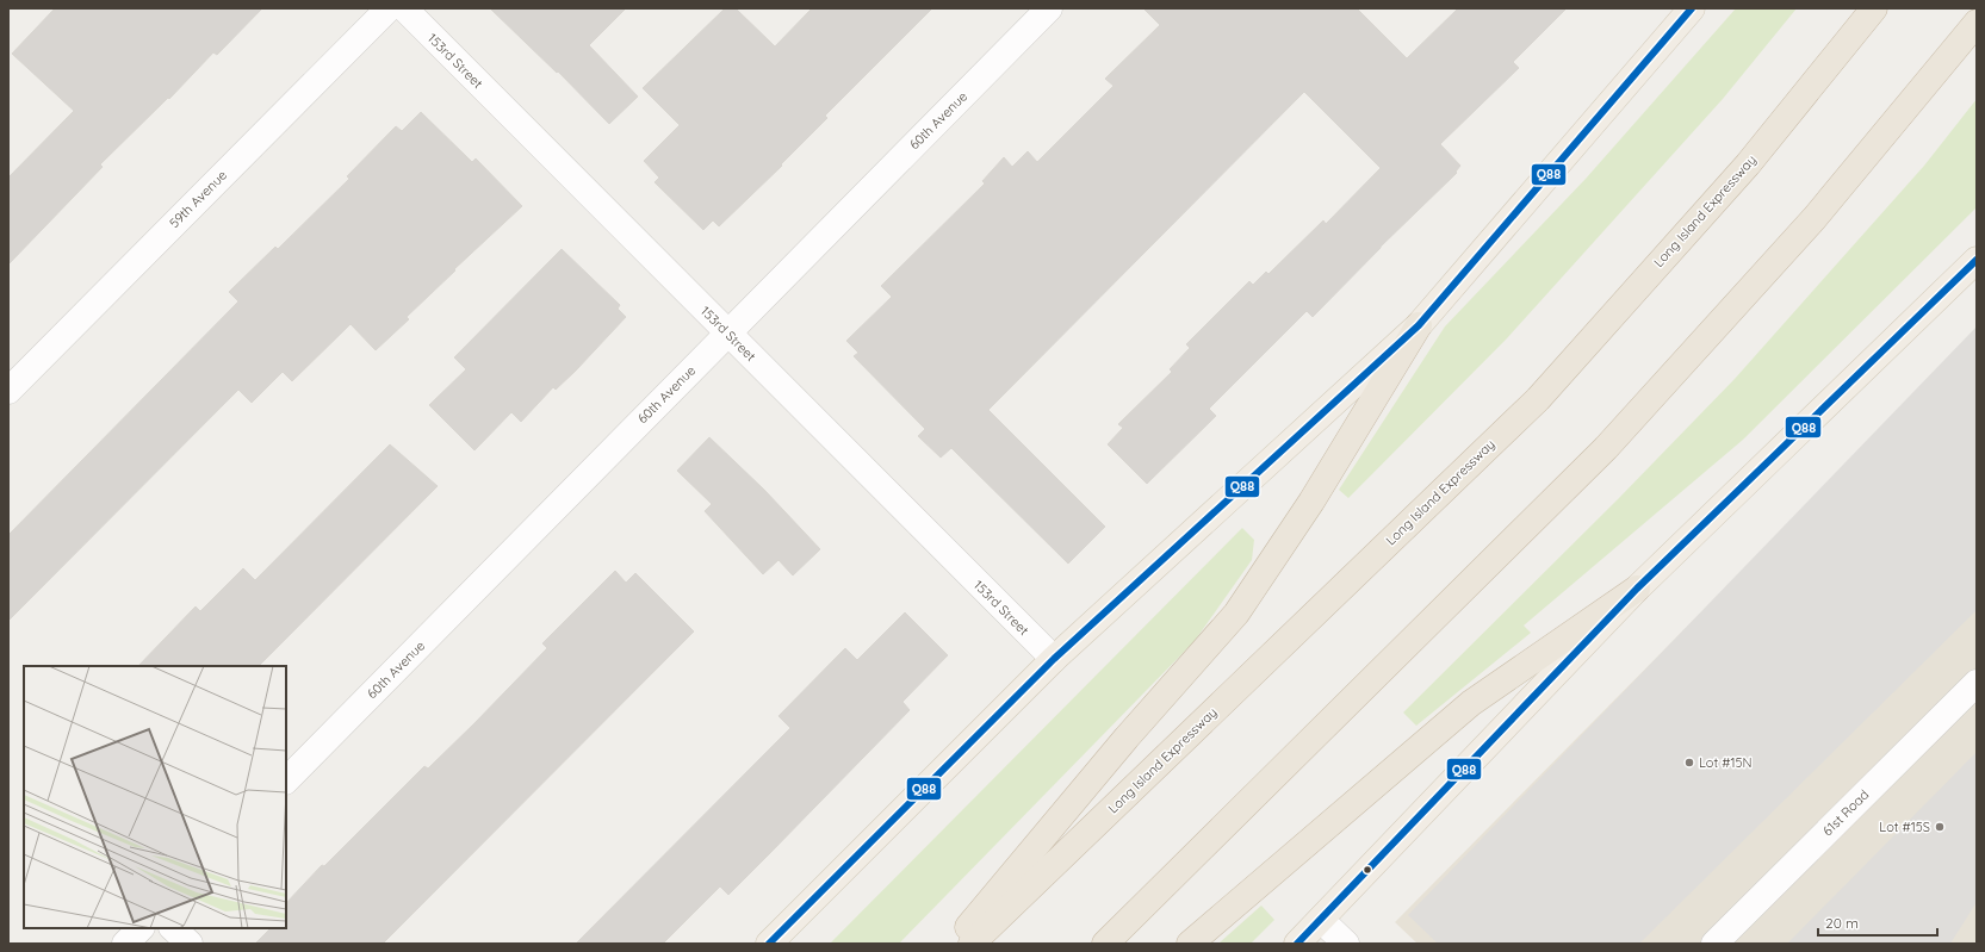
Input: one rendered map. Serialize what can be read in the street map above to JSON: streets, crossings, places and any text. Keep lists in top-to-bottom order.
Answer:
{
  "streets": {
    "highway": ["Long Island Expressway"],
    "street": [
      "153rd Street",
      "60th Avenue",
      "59th Avenue",
      "61st Road"
    ]
  },
  "crossings": [
    ["153rd Street", "60th Avenue"]
  ],
  "places": ["Lot #15N", "Lot #15S"],
  "lines": ["transit line Q88"],
  "scale_bar": "20 m"
}
